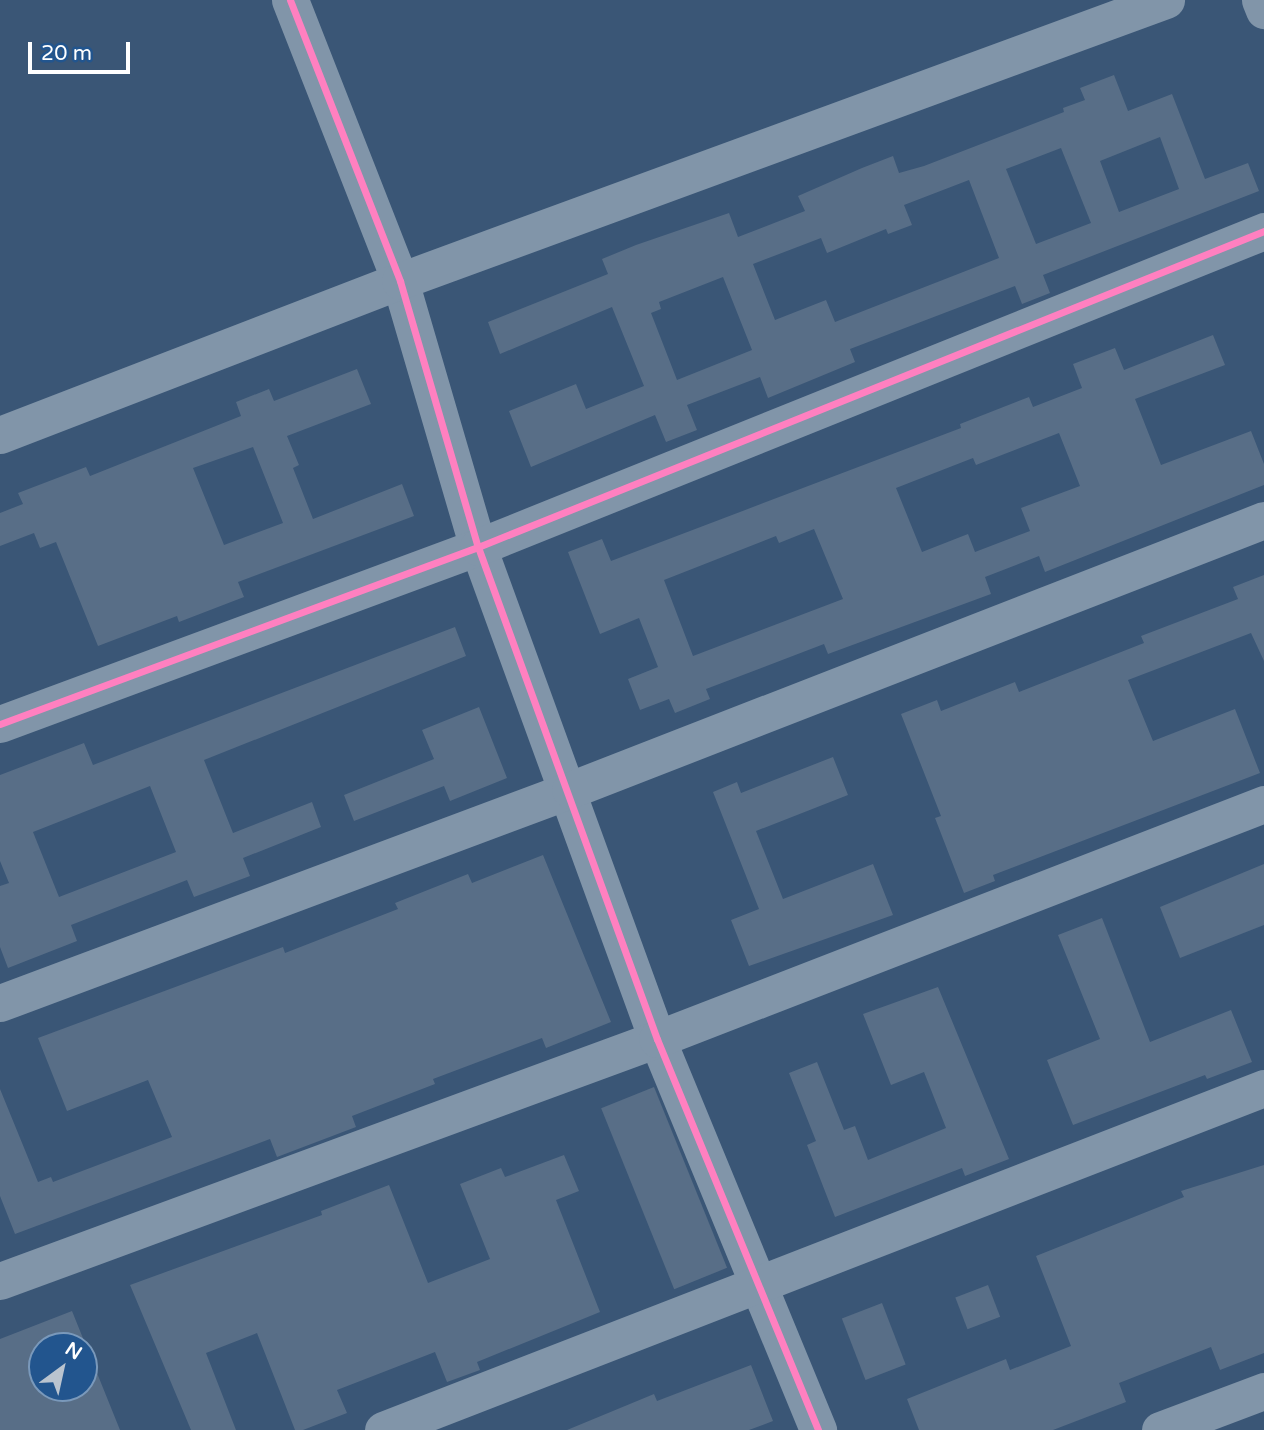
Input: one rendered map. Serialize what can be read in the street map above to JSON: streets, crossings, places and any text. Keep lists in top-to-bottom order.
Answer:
{
  "scale_bar": "20 m",
  "north": "top right"
}
